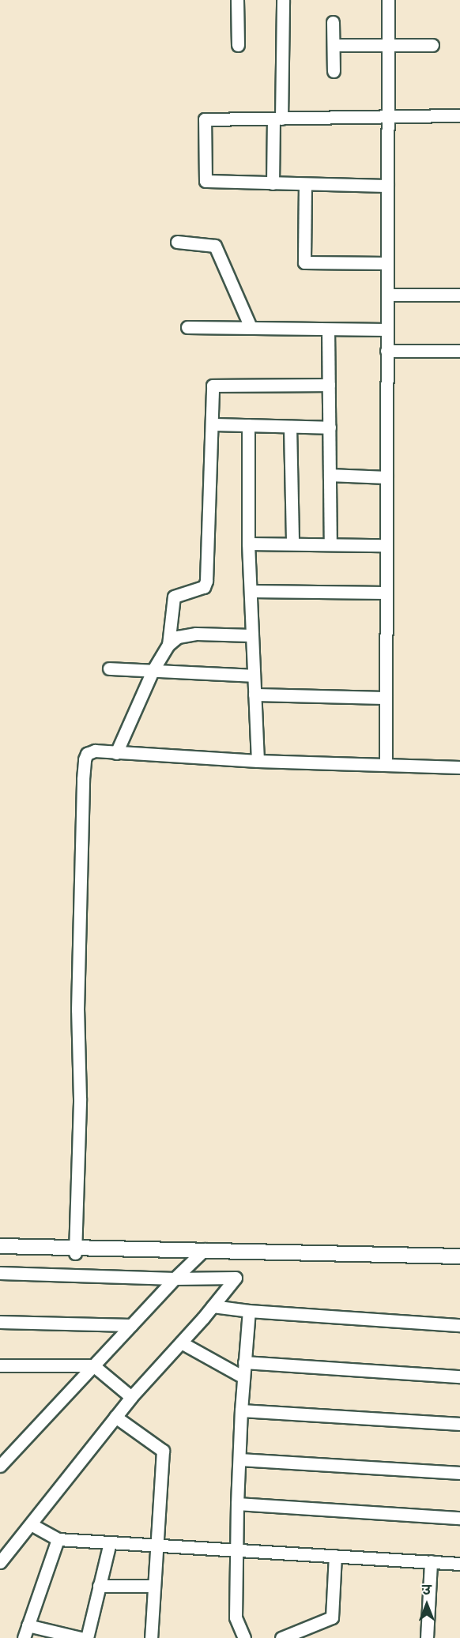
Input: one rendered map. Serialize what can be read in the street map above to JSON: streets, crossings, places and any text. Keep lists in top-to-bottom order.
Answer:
{
  "north": "top"
}
